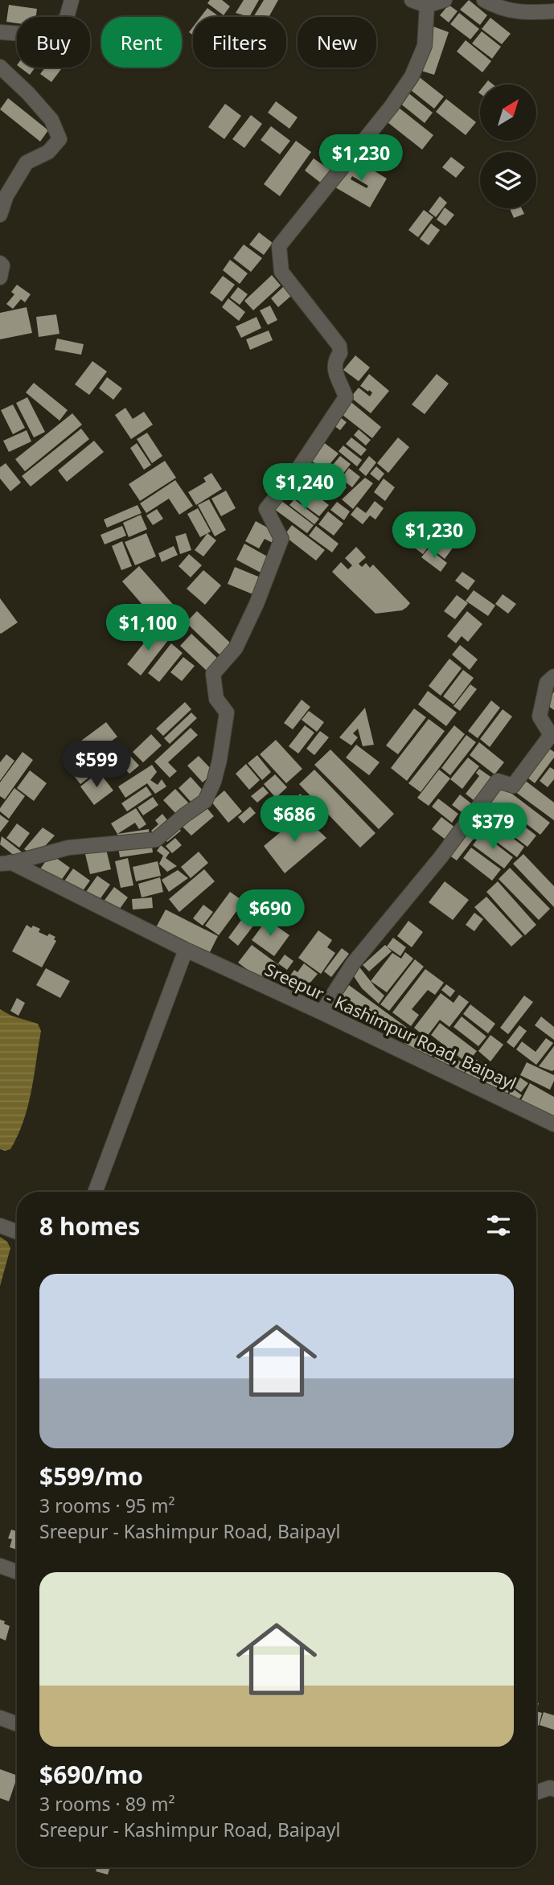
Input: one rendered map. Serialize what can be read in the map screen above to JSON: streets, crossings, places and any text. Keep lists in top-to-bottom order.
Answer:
{
  "streets": {
    "street": ["Sreepur - Kashimpur Road, Baipayl"]
  },
  "north": "top right",
  "page": {
    "chip": [
      "Buy",
      "Rent",
      "Filters",
      "New"
    ],
    "price": [
      "$1,230",
      "$1,240",
      "$1,230",
      "$1,100",
      "$599",
      "$686",
      "$379",
      "$690"
    ],
    "heading": "8 homes",
    "list": [
      {
        "name": "$599/mo",
        "note": "3 rooms · 95 m² · Sreepur - Kashimpur Road, Baipayl"
      },
      {
        "name": "$690/mo",
        "note": "3 rooms · 89 m² · Sreepur - Kashimpur Road, Baipayl"
      }
    ]
  }
}
